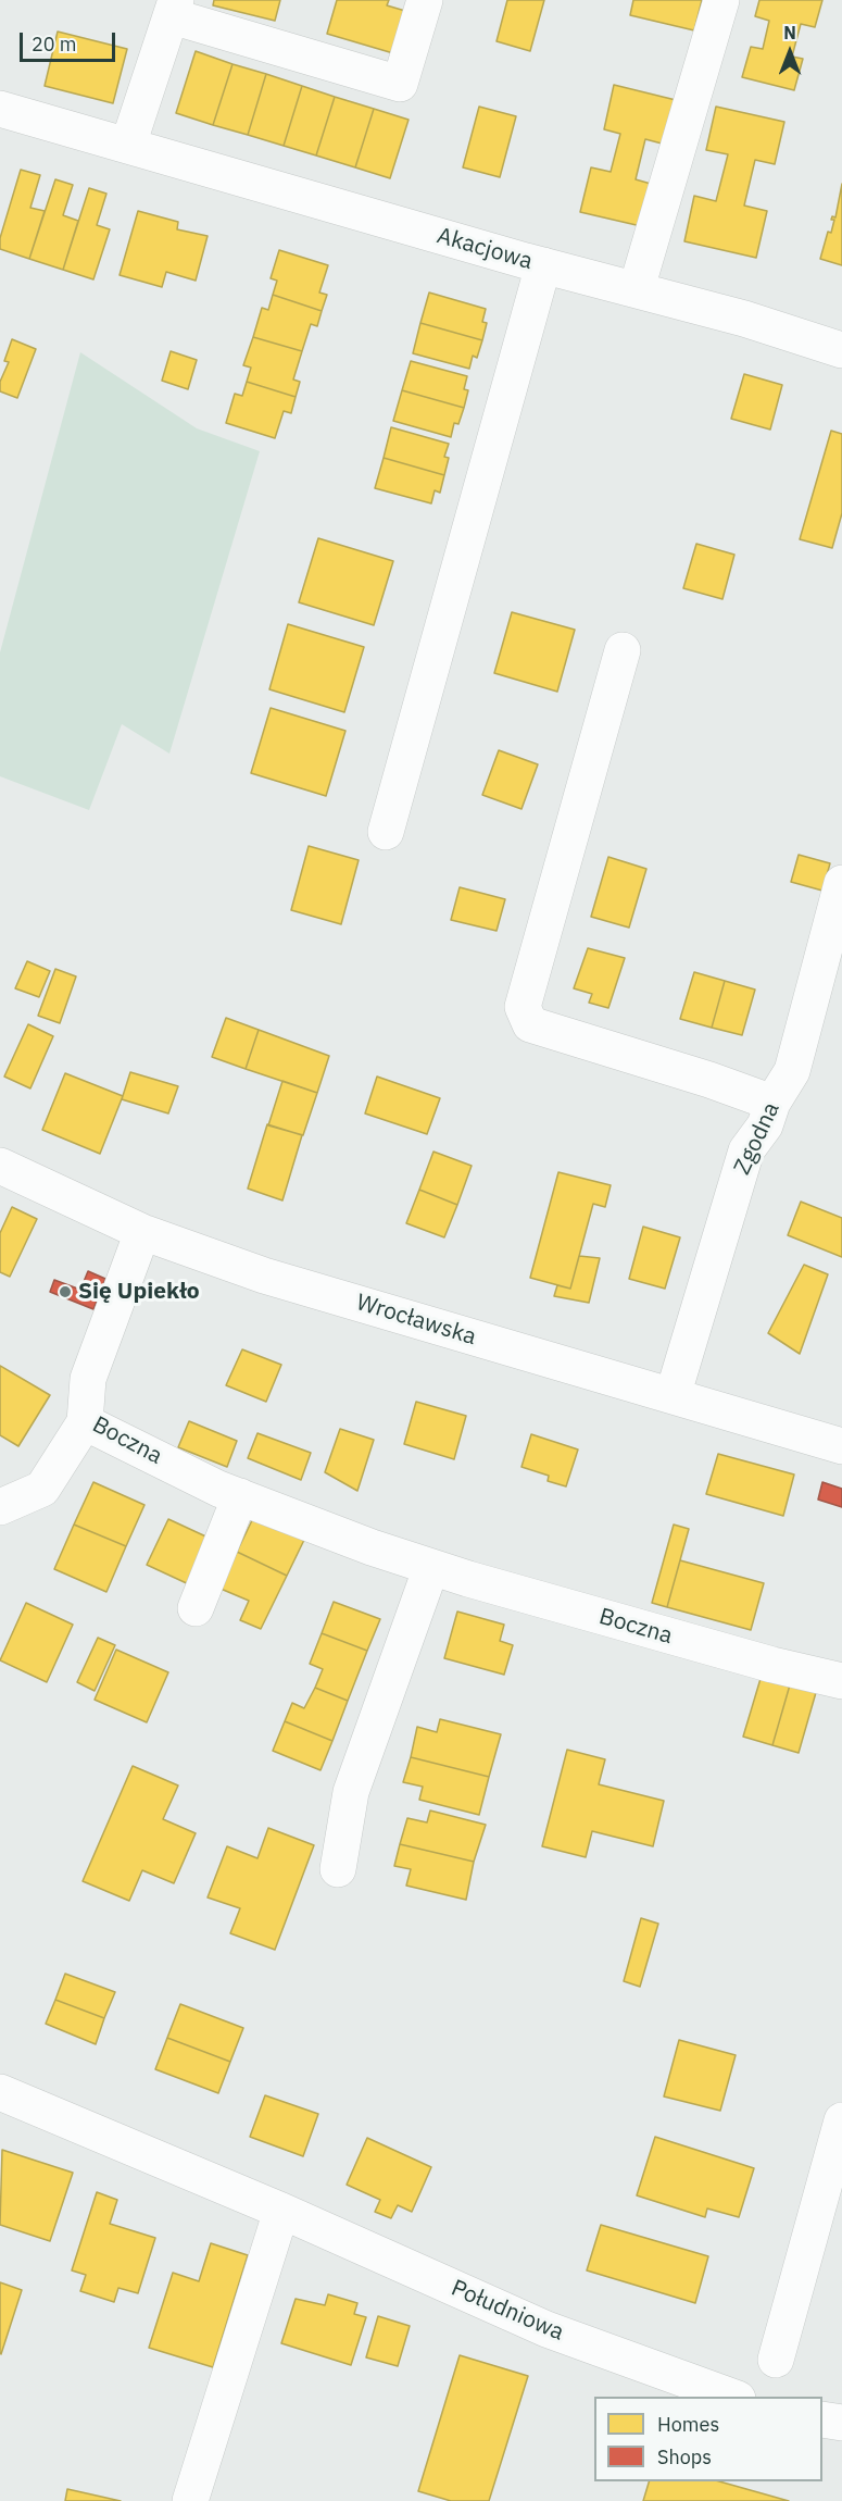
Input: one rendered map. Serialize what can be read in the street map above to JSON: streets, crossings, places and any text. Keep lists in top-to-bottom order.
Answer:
{
  "streets": {
    "street": [
      "Akacjowa",
      "Zgodna",
      "Wrocławska",
      "Boczna",
      "Południowa"
    ]
  },
  "crossings": [
    ["Zgodna", "Wrocławska"],
    ["Wrocławska", "Boczna"]
  ],
  "places": ["Się Upiekło"],
  "legend": ["Homes", "Shops"],
  "scale_bar": "20 m",
  "north": "top"
}
